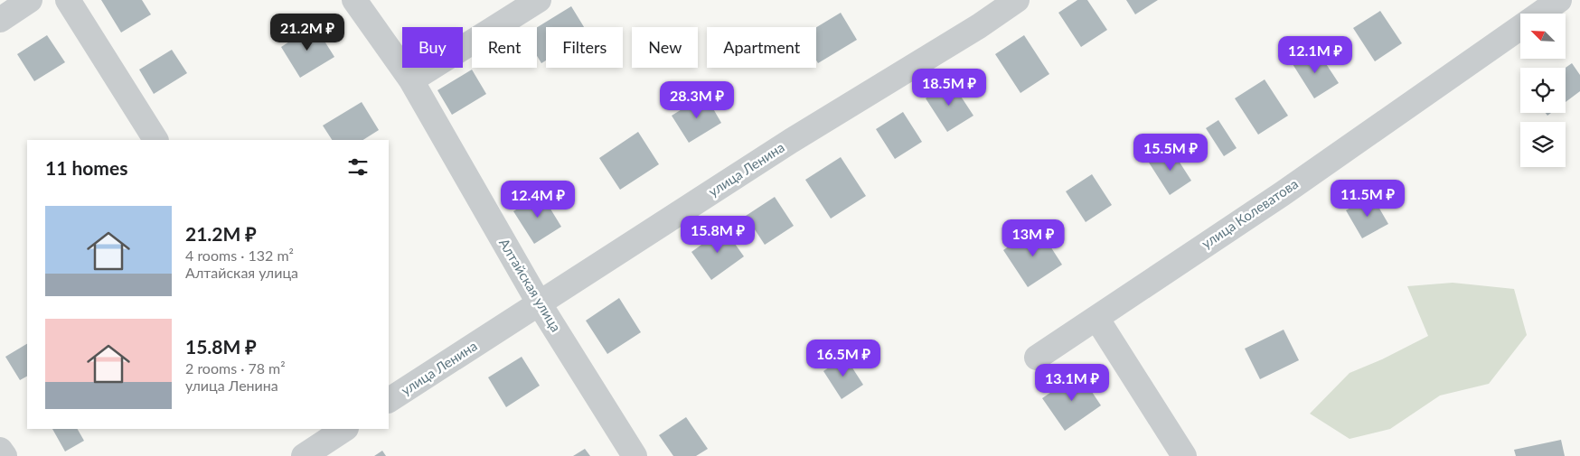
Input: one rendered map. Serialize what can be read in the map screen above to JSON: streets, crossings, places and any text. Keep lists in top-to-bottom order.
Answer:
{
  "streets": {
    "street": ["улица Ленина", "улица Колеватова", "Алтайская улица"]
  },
  "crossings": [
    ["улица Ленина", "Алтайская улица"]
  ],
  "north": "top left",
  "page": {
    "price": [
      "21.2M ₽",
      "12.1M ₽",
      "18.5M ₽",
      "28.3M ₽",
      "15.5M ₽",
      "11.5M ₽",
      "12.4M ₽",
      "15.8M ₽",
      "13M ₽",
      "16.5M ₽",
      "13.1M ₽"
    ],
    "chip": [
      "Buy",
      "Rent",
      "Filters",
      "New",
      "Apartment"
    ],
    "heading": "11 homes",
    "list": [
      {
        "name": "21.2M ₽",
        "note": "4 rooms · 132 m² · Алтайская улица"
      },
      {
        "name": "15.8M ₽",
        "note": "2 rooms · 78 m² · улица Ленина"
      }
    ]
  }
}
